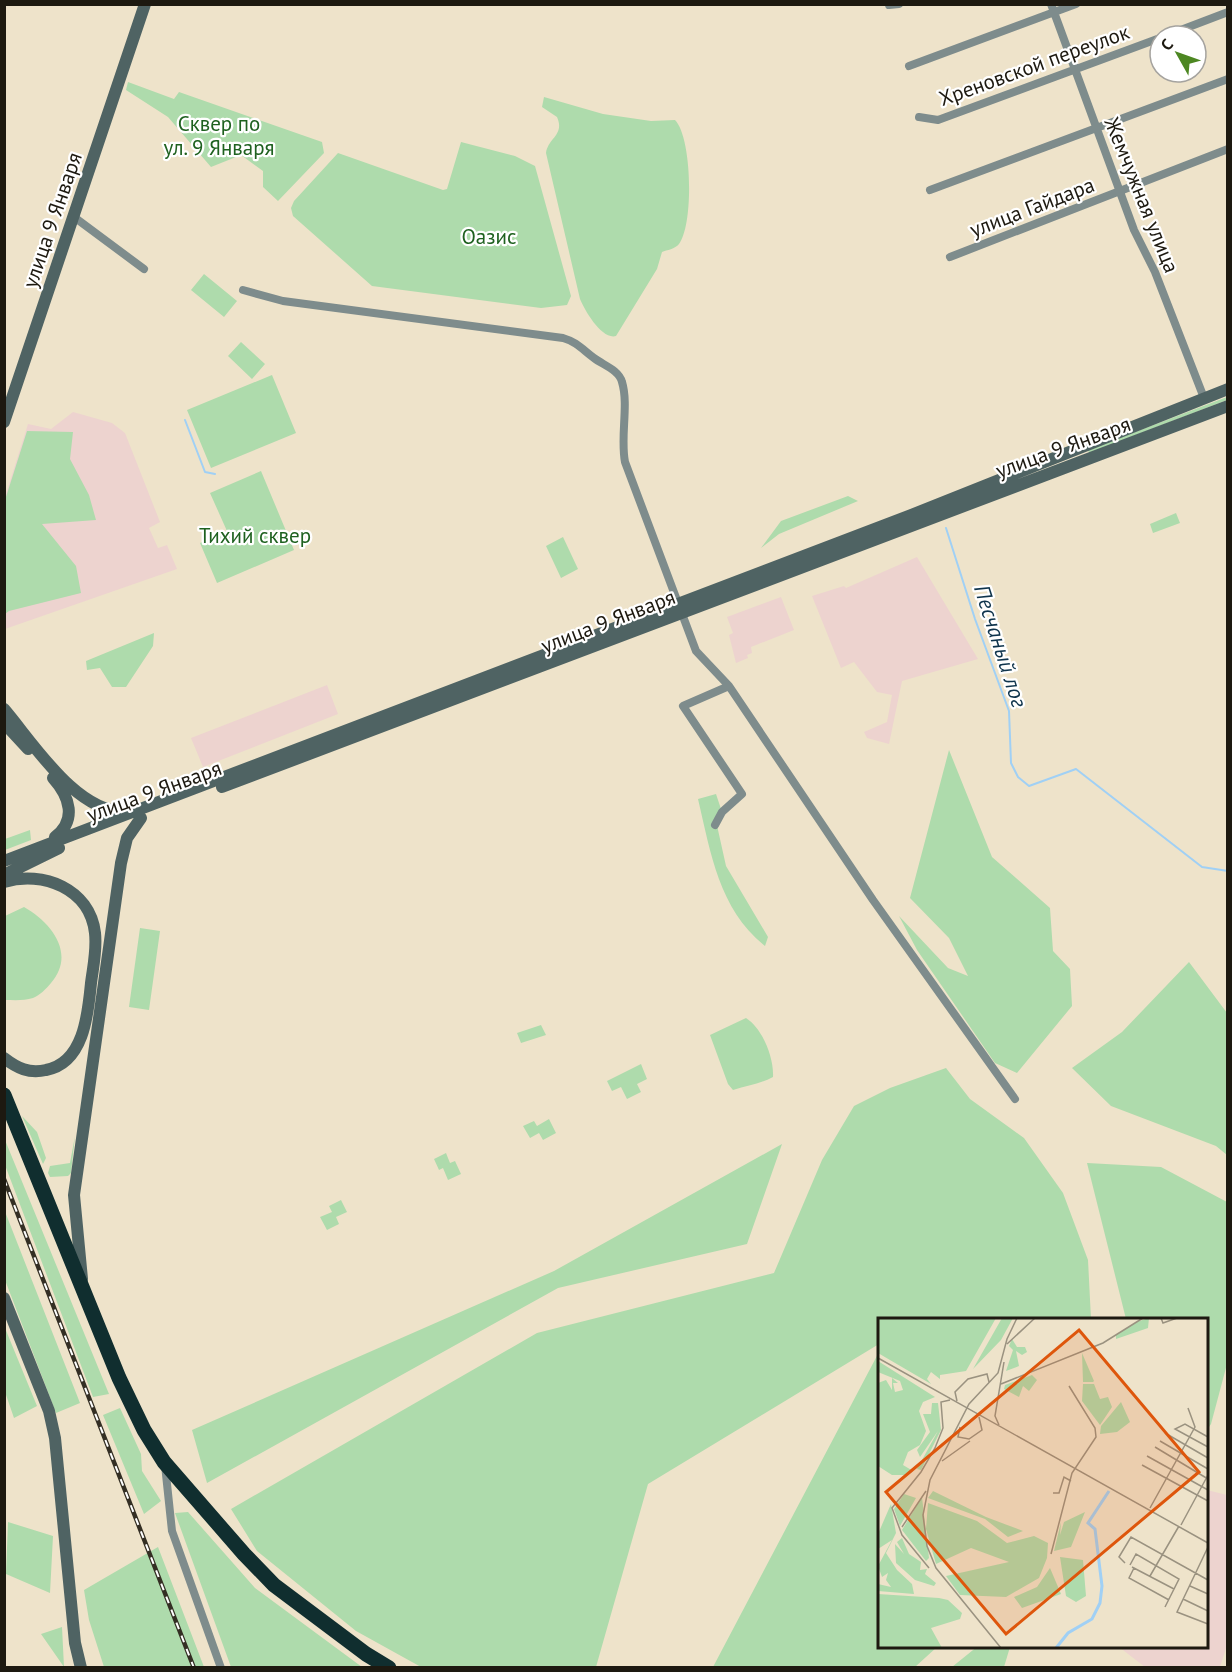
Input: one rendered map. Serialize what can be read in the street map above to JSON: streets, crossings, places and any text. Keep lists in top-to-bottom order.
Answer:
{
  "streets": {
    "main road": ["улица 9 Января"],
    "street": ["Хреновской переулок", "Жемчужная улица", "улица Гайдара"]
  },
  "crossings": [
    ["Хреновской переулок", "Жемчужная улица"],
    ["Жемчужная улица", "улица Гайдара"],
    ["Жемчужная улица", "улица 9 Января"]
  ],
  "water": ["Песчаный лог"],
  "parks": ["Сквер по ул. 9 Января", "Оазис", "Тихий сквер"],
  "north": "top left"
}
